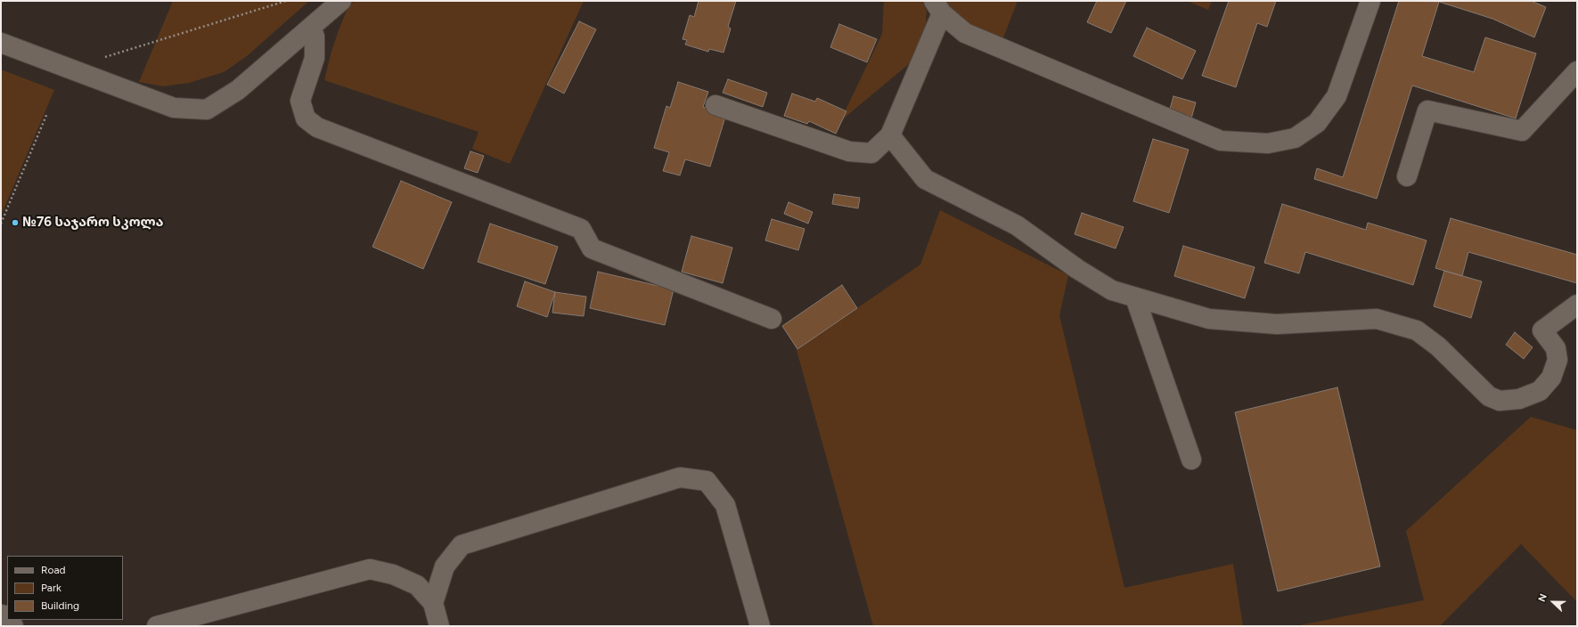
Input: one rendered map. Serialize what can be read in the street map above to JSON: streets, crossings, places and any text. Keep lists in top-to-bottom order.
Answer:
{
  "places": ["№76 საჯარო სკოლა"],
  "legend": ["Road", "Park", "Building"],
  "north": "left"
}
